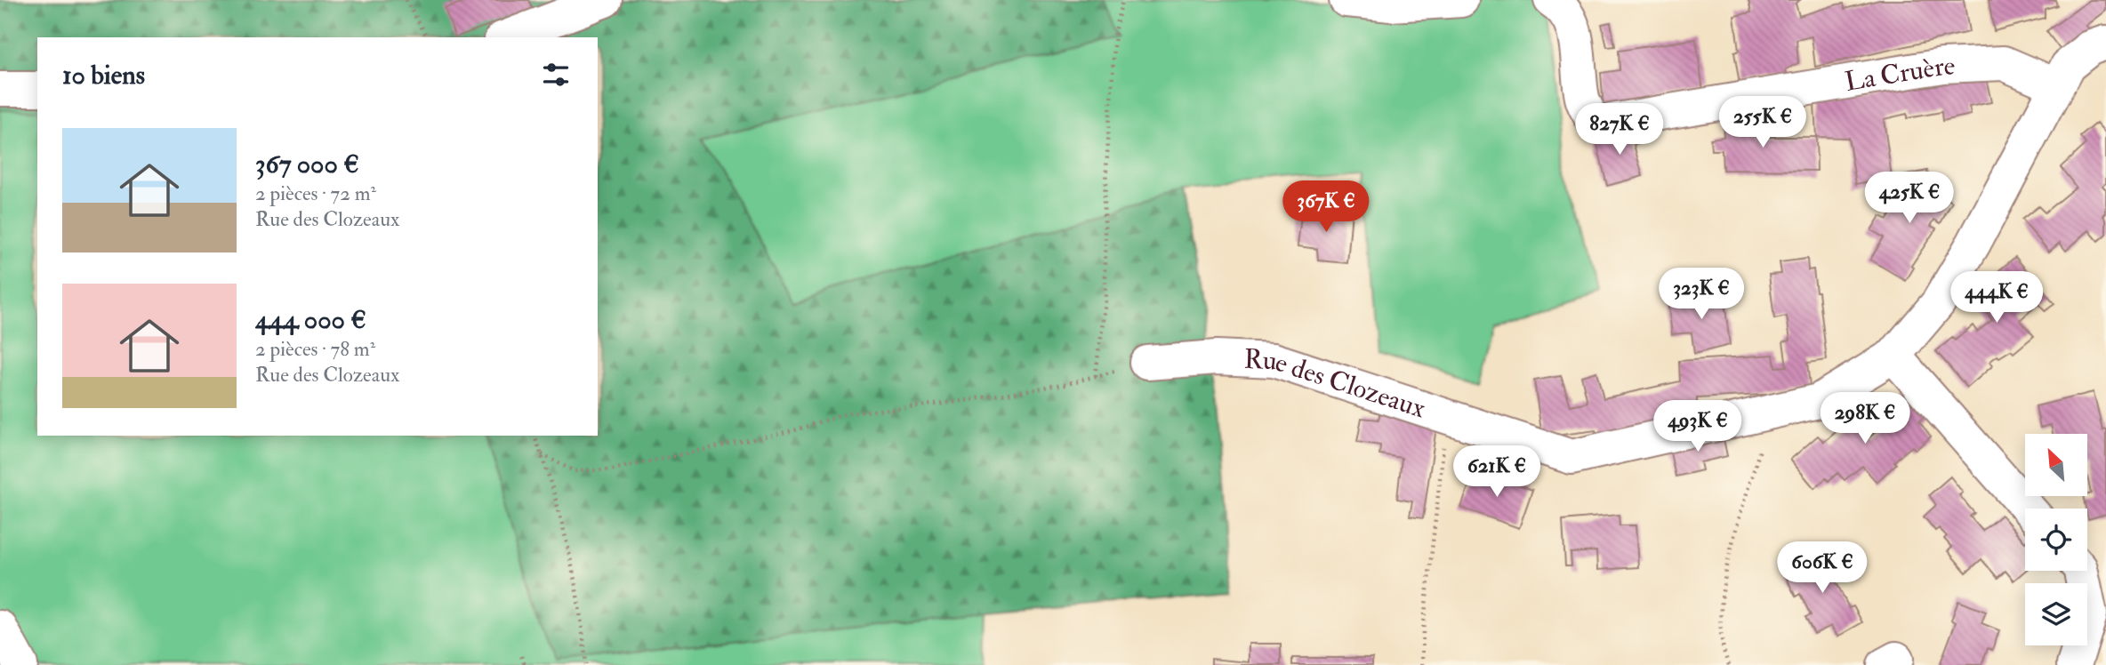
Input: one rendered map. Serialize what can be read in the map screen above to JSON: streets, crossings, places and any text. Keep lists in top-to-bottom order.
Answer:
{
  "streets": {
    "street": ["La Cruère", "Rue des Clozeaux"]
  },
  "crossings": [
    ["La Cruère", "Rue des Clozeaux"]
  ],
  "north": "top left",
  "page": {
    "heading": "10 biens",
    "price": [
      "255K €",
      "827K €",
      "425K €",
      "367K €",
      "323K €",
      "444K €",
      "298K €",
      "493K €",
      "621K €",
      "606K €"
    ],
    "list": [
      {
        "name": "367 000 €",
        "note": "2 pièces · 72 m² · Rue des Clozeaux"
      },
      {
        "name": "444 000 €",
        "note": "2 pièces · 78 m² · Rue des Clozeaux"
      }
    ]
  }
}
